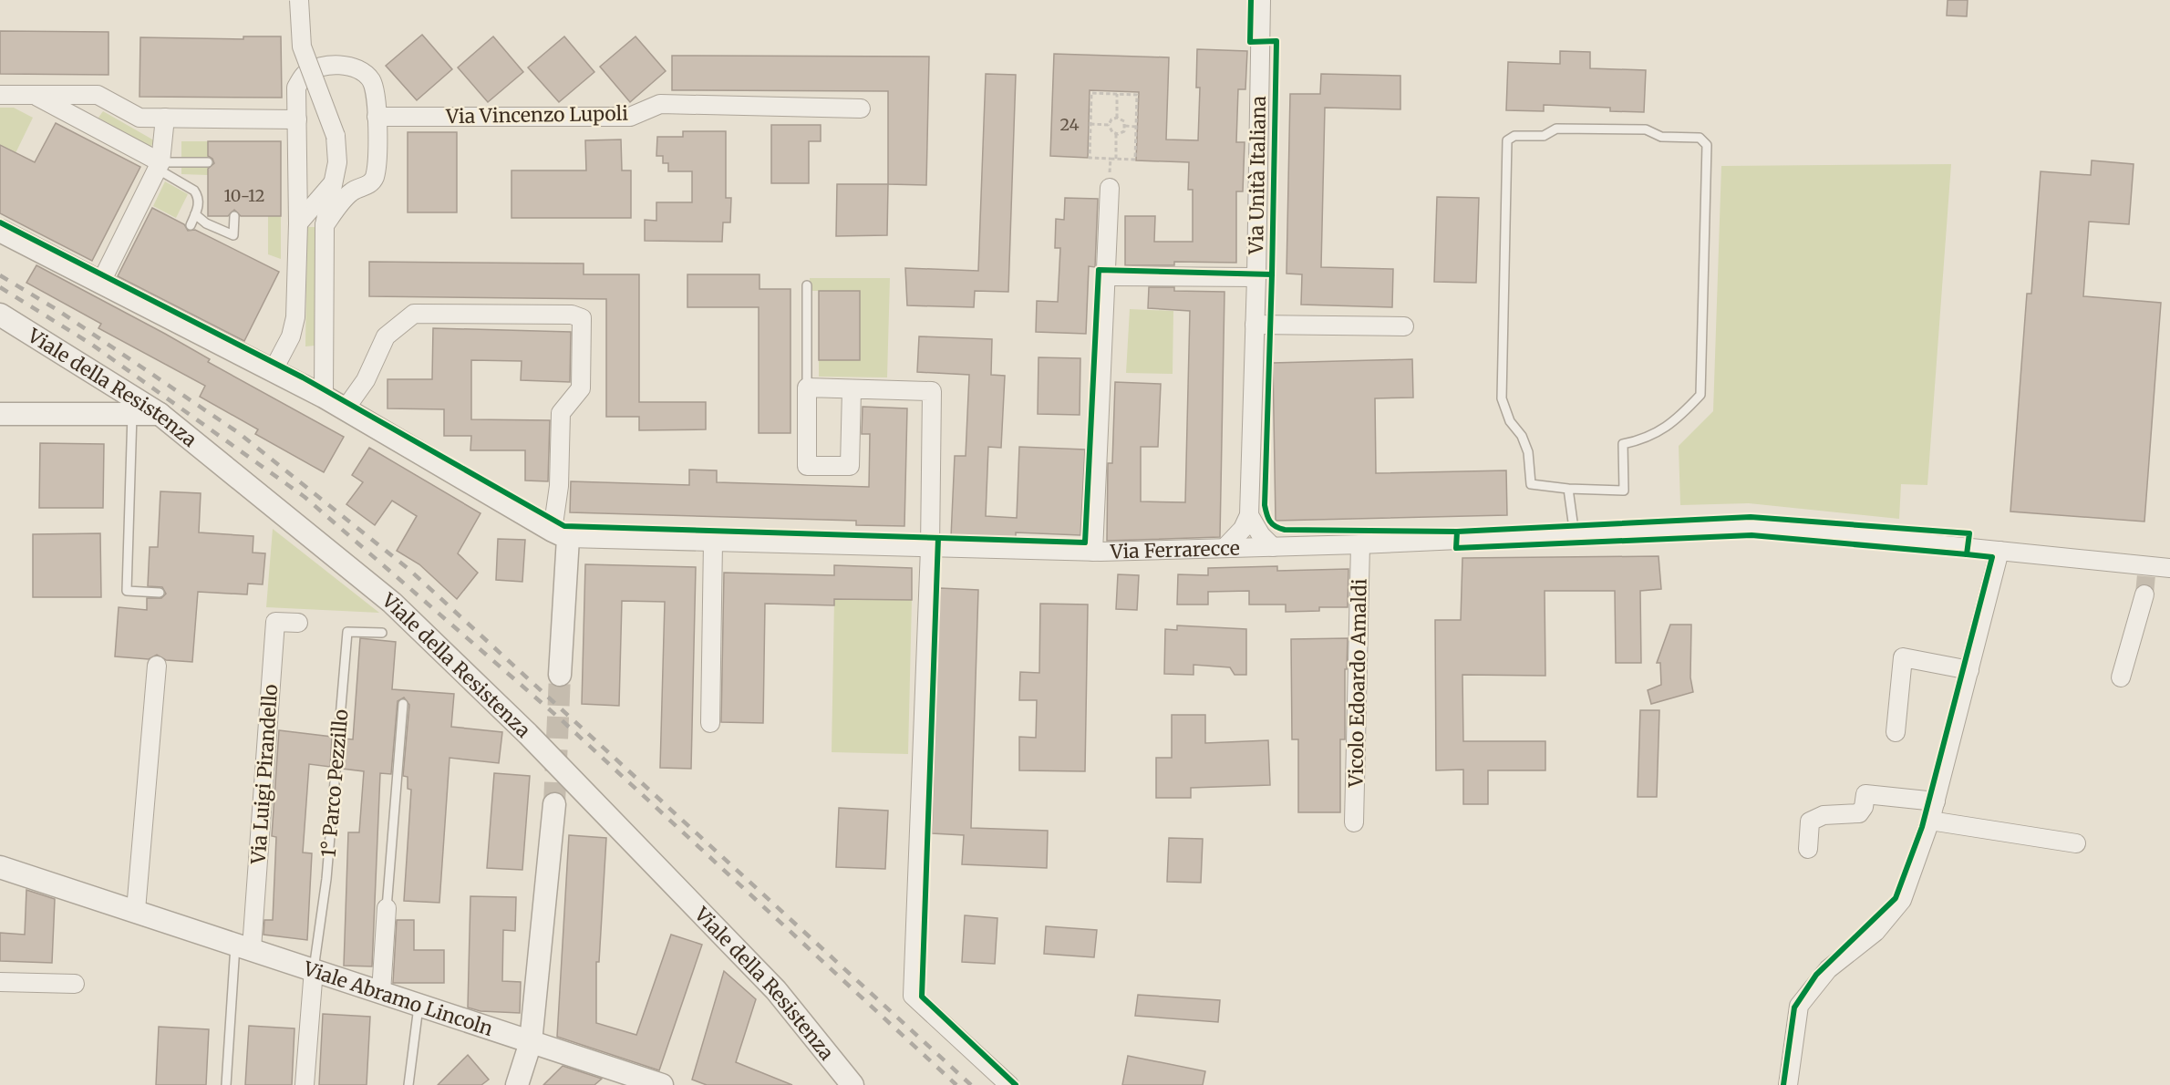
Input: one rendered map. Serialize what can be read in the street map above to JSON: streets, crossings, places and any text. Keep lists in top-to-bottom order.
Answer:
{
  "streets": {
    "street": [
      "Via Vincenzo Lupoli",
      "Via Unità Italiana",
      "Viale della Resistenza",
      "Via Ferrarecce",
      "Vicolo Edoardo Amaldi",
      "Via Luigi Pirandello",
      "Viale Abramo Lincoln"
    ],
    "lane": ["1° Parco Pezzillo"]
  },
  "crossings": [
    ["Via Ferrarecce", "Vicolo Edoardo Amaldi"],
    ["Via Luigi Pirandello", "Viale Abramo Lincoln"],
    ["1° Parco Pezzillo", "Viale Abramo Lincoln"]
  ],
  "house_numbers": ["24", "10-12"]
}
